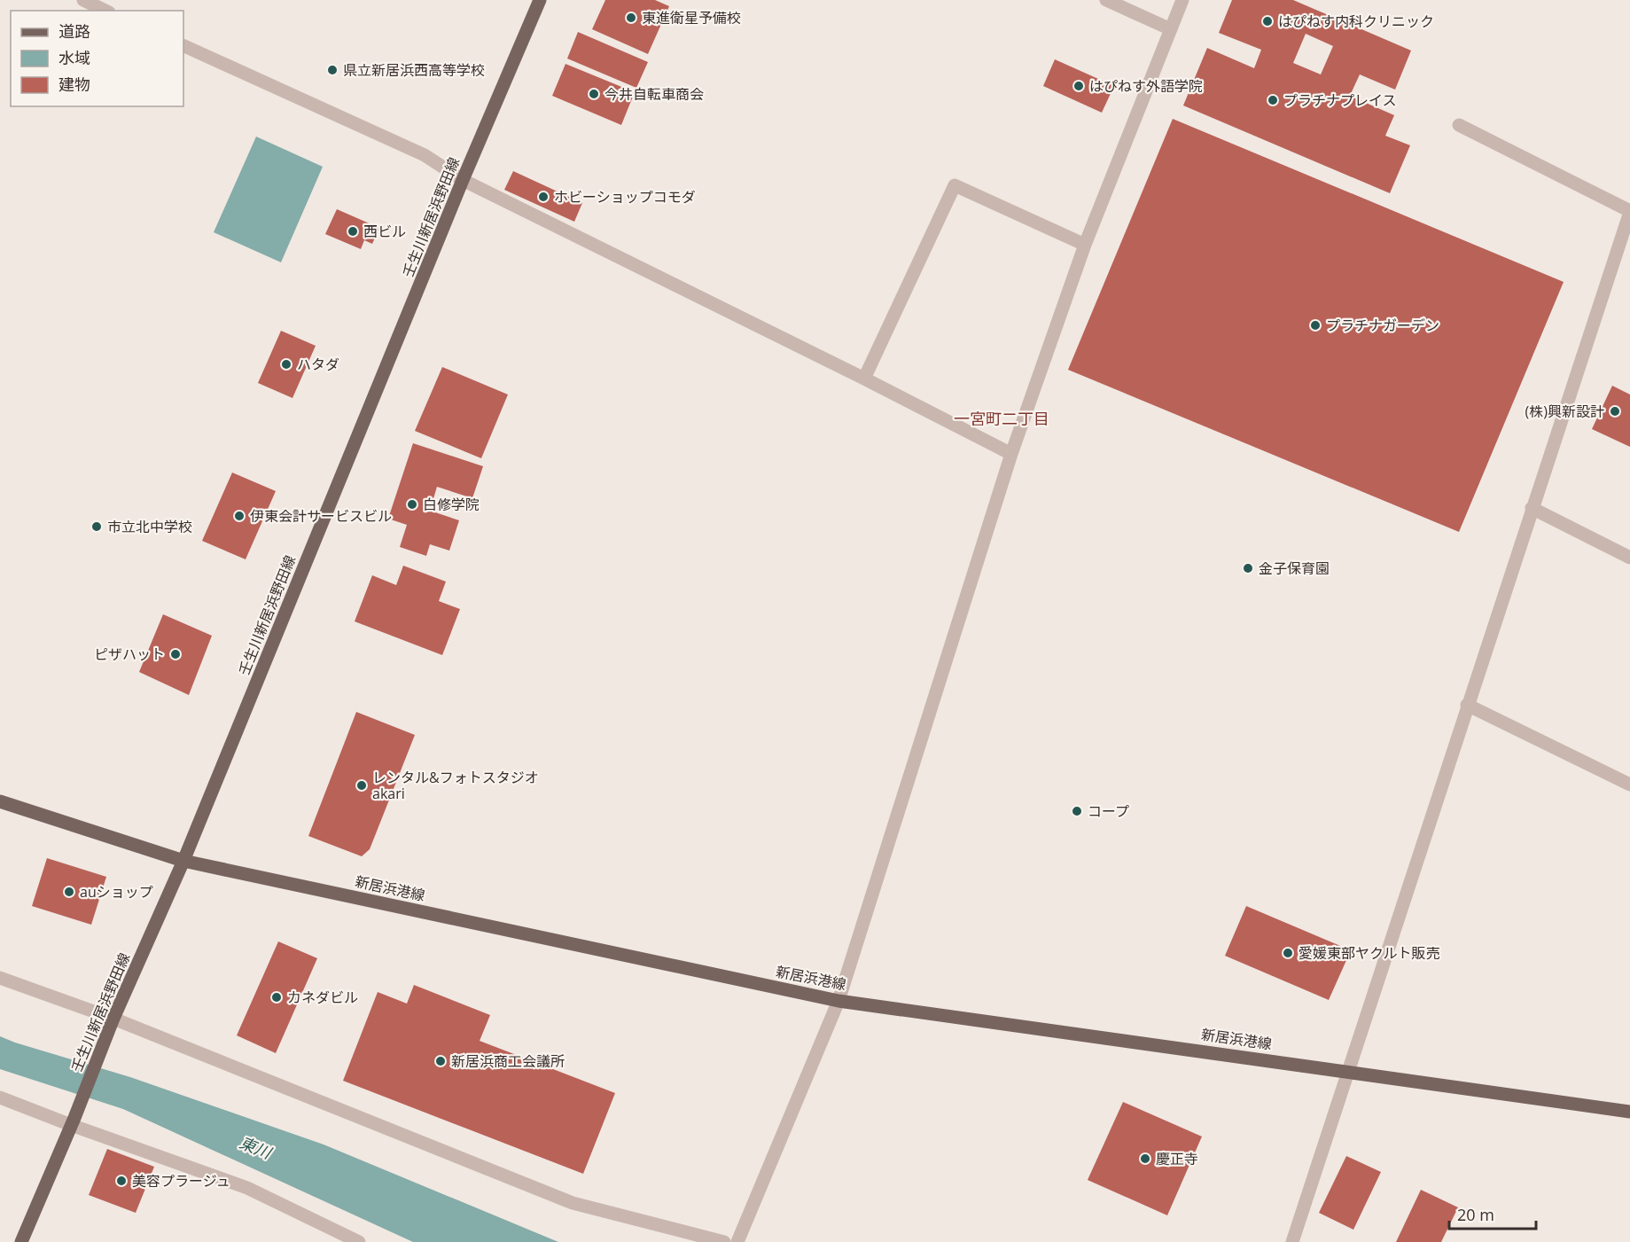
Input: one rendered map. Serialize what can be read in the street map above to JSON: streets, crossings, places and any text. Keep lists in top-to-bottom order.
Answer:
{
  "streets": {
    "main road": ["壬生川新居浜野田線", "新居浜港線"]
  },
  "crossings": [
    ["壬生川新居浜野田線", "新居浜港線"]
  ],
  "districts": ["一宮町二丁目"],
  "water": ["東川"],
  "places": [
    "東進衛星予備校",
    "はぴねす内科クリニック",
    "県立新居浜西高等学校",
    "はぴねす外語学院",
    "今井自転車商会",
    "プラチナプレイス",
    "ホビーショップコモダ",
    "西ビル",
    "プラチナガーデン",
    "ハタダ",
    "(株)興新設計",
    "白修学院",
    "伊東会計サービスビル",
    "市立北中学校",
    "金子保育園",
    "ピザハット",
    "レンタル&フォトスタジオ akari",
    "コープ",
    "auショップ",
    "愛媛東部ヤクルト販売",
    "カネダビル",
    "新居浜商工会議所",
    "慶正寺",
    "美容プラージュ"
  ],
  "legend": ["道路", "水域", "建物"],
  "scale_bar": "20 m"
}
